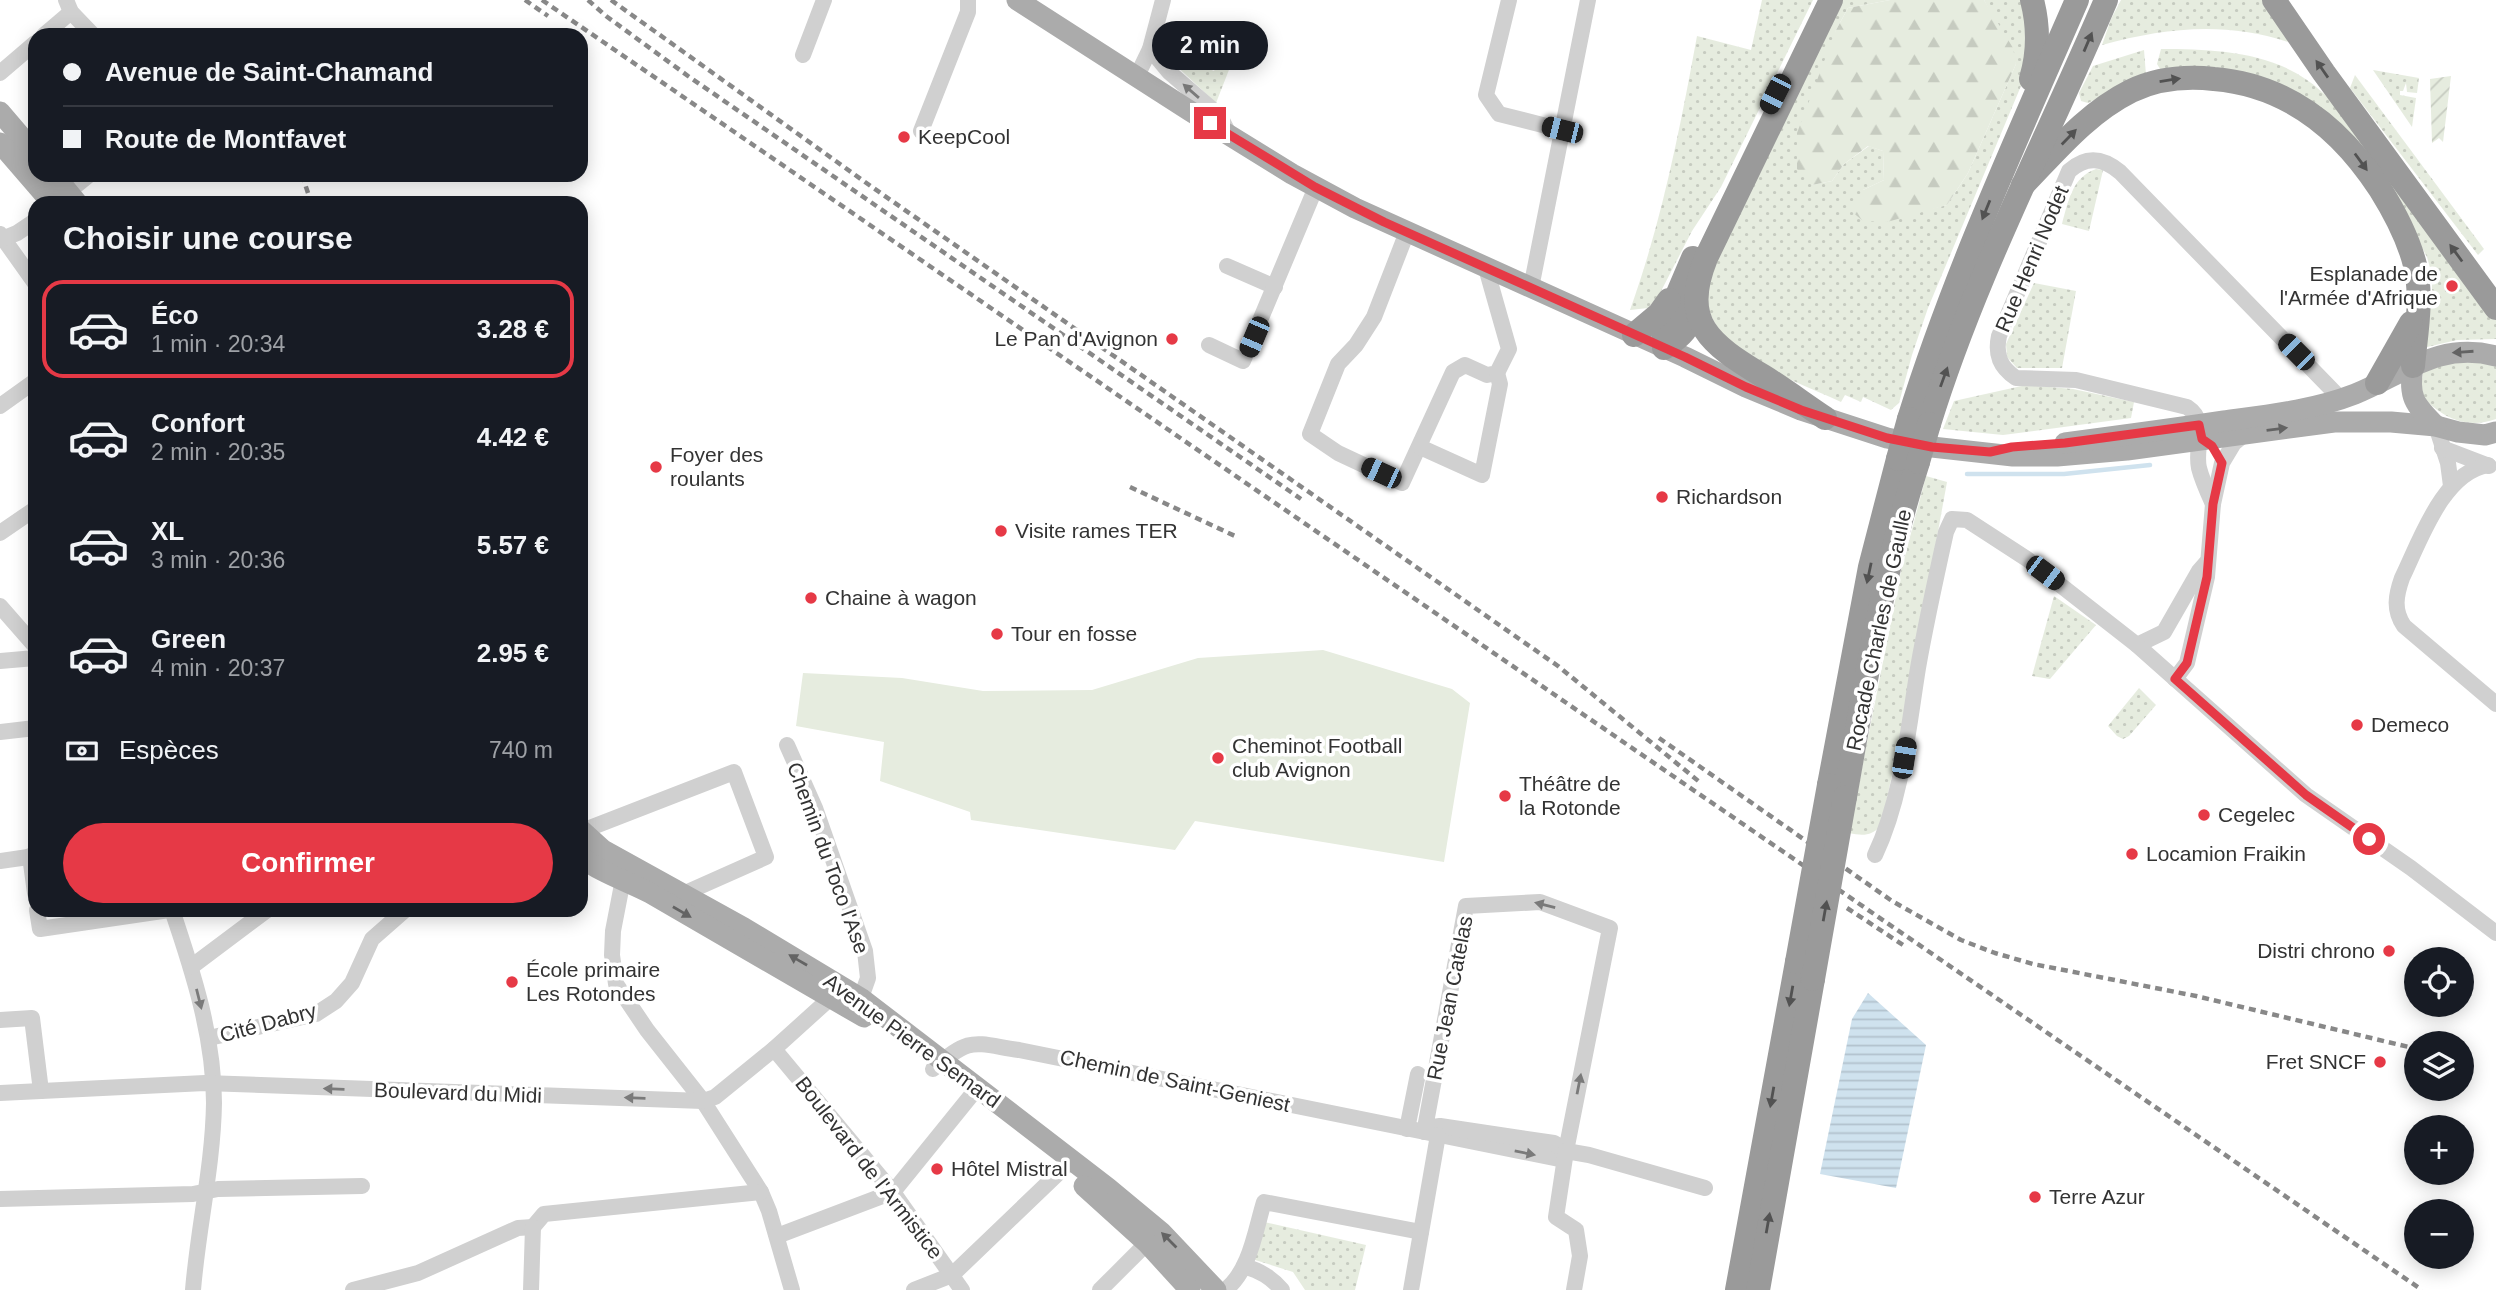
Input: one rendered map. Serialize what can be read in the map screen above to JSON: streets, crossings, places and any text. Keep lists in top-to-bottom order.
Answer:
{
  "streets": {
    "highway": ["Rocade Charles de Gaulle"],
    "main road": ["Avenue Pierre Semard"],
    "street": [
      "Rue Henri Nodet",
      "Chemin du Toco l'Ase",
      "Rue Jean Catelas",
      "Cité Dabry",
      "Chemin de Saint-Geniest",
      "Boulevard du Midi",
      "Boulevard de l'Armistice"
    ]
  },
  "crossings": [
    ["Chemin du Toco l'Ase", "Avenue Pierre Semard"],
    ["Rue Jean Catelas", "Chemin de Saint-Geniest"],
    ["Avenue Pierre Semard", "Chemin de Saint-Geniest"]
  ],
  "places": [
    "KeepCool",
    "Esplanade de l'Armée d'Afrique",
    "Le Pan d'Avignon",
    "Foyer des roulants",
    "Richardson",
    "Visite rames TER",
    "Chaine à wagon",
    "Tour en fosse",
    "Demeco",
    "Cheminot Football club Avignon",
    "Théâtre de la Rotonde",
    "Cegelec",
    "Locamion Fraikin",
    "Distri chrono",
    "École primaire Les Rotondes",
    "Fret SNCF",
    "Hôtel Mistral",
    "Terre Azur"
  ],
  "page": {
    "bubble": "2 min",
    "banner": ["Avenue de Saint-Chamand", "Route de Montfavet"],
    "heading": "Choisir une course",
    "list": [
      {
        "name": "Éco",
        "note": "1 min · 20:34",
        "value": "3.28 €"
      },
      {
        "name": "Confort",
        "note": "2 min · 20:35",
        "value": "4.42 €"
      },
      {
        "name": "XL",
        "note": "3 min · 20:36",
        "value": "5.57 €"
      },
      {
        "name": "Green",
        "note": "4 min · 20:37",
        "value": "2.95 €"
      }
    ],
    "pay": ["Espèces", "740 m"],
    "buttons": "Confirmer",
    "map_buttons": ["+", "−"]
  }
}
